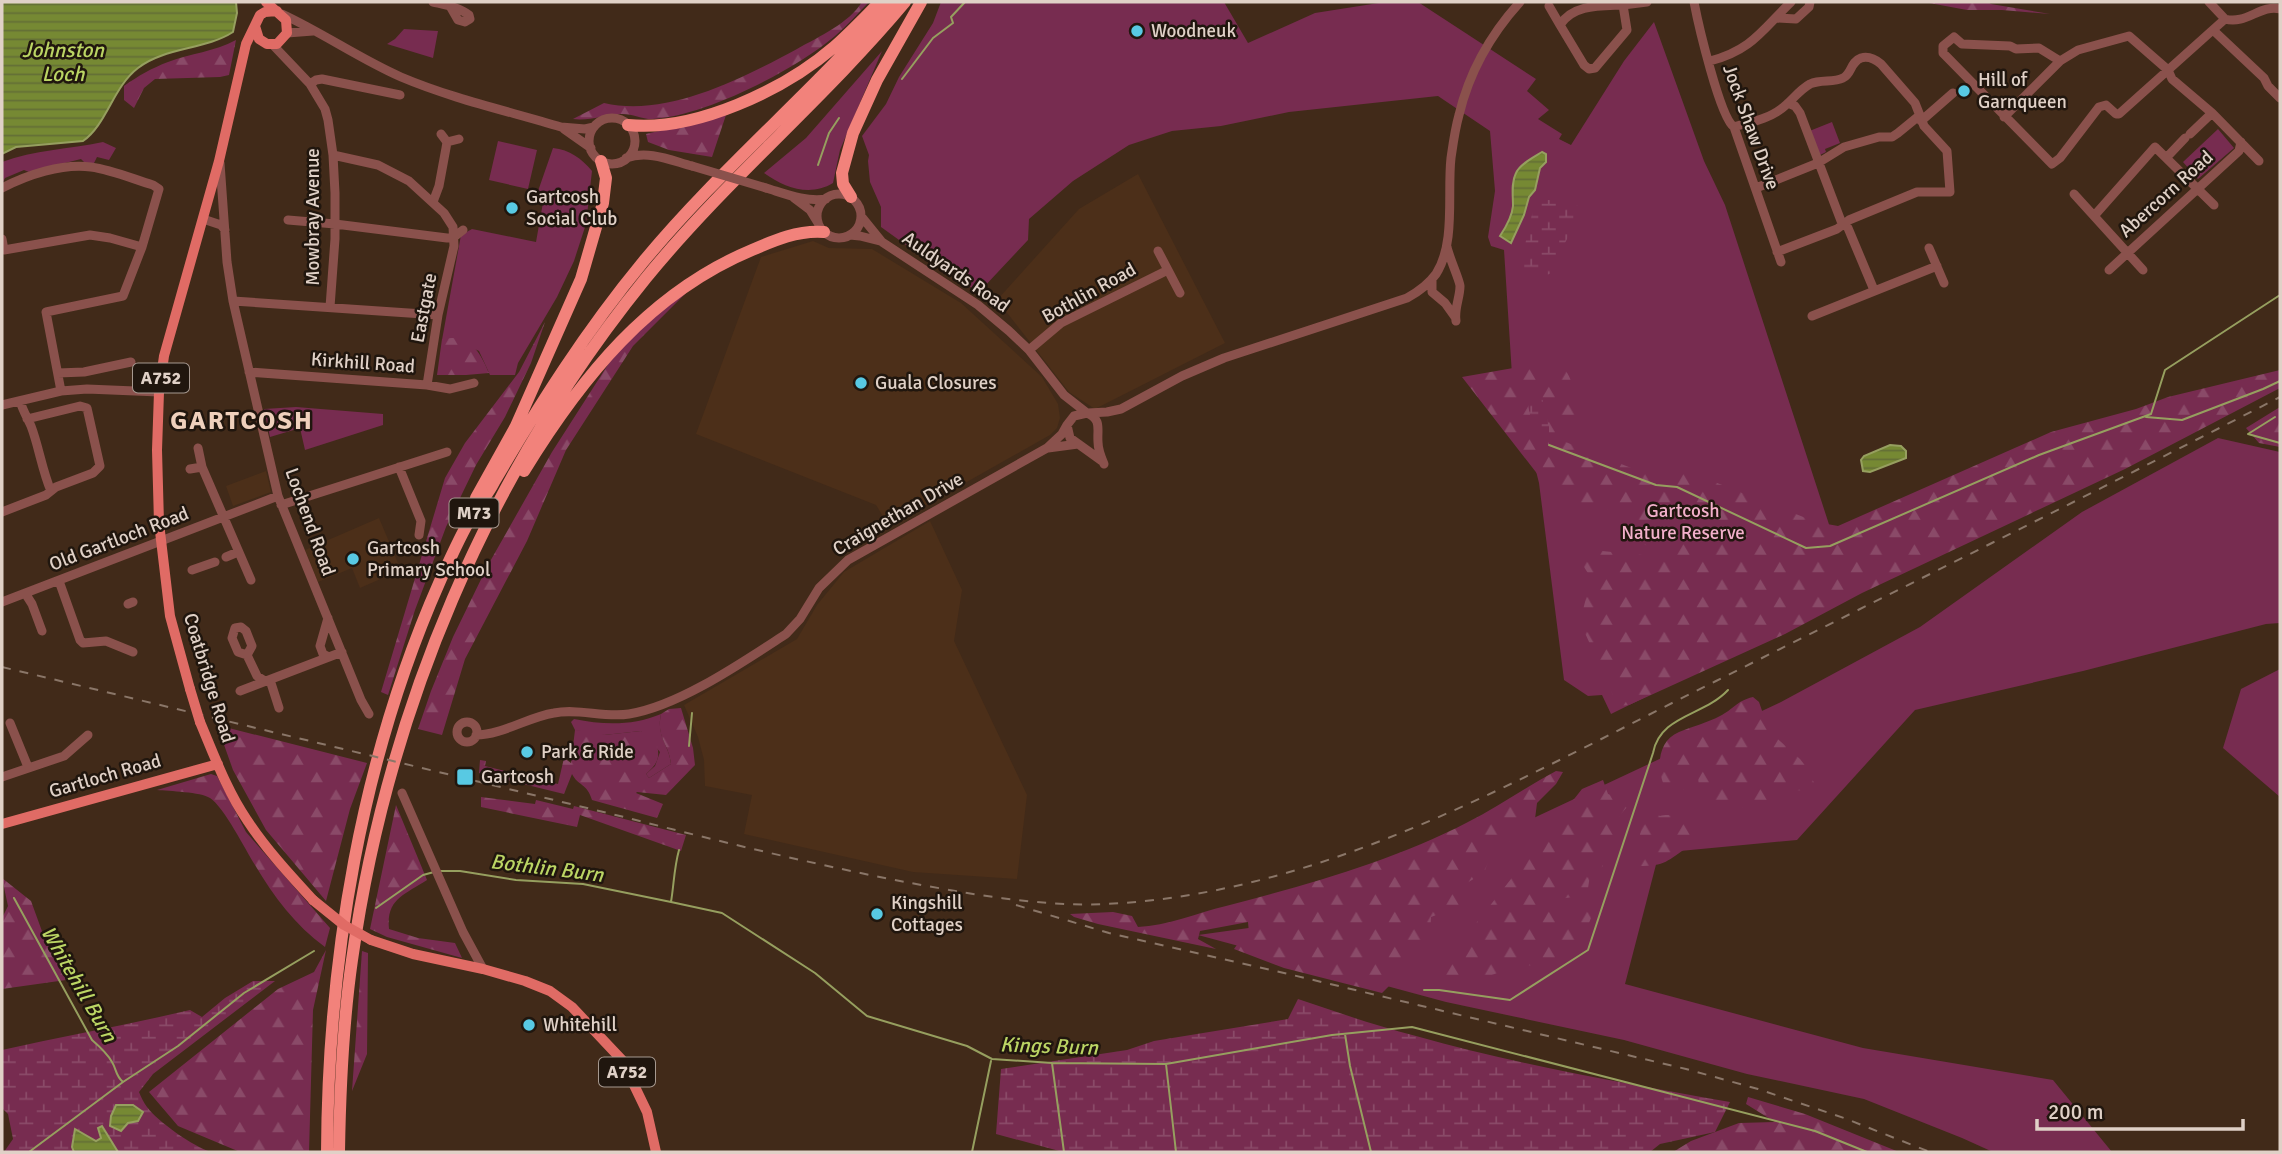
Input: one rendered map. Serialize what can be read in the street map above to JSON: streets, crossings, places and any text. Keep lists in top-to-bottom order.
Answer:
{
  "streets": {
    "highway": ["M73"],
    "main road": ["A752", "Coatbridge Road", "Gartloch Road"],
    "street": [
      "Jock Shaw Drive",
      "Abercorn Road",
      "Mowbray Avenue",
      "Auldyards Road",
      "Bothlin Road",
      "Eastgate",
      "Kirkhill Road",
      "Craignethan Drive",
      "Lochend Road",
      "Old Gartloch Road"
    ]
  },
  "crossings": [
    ["Mowbray Avenue", "A752"],
    ["Auldyards Road", "Bothlin Road"],
    ["Auldyards Road", "Craignethan Drive"],
    ["Eastgate", "Kirkhill Road"],
    ["Kirkhill Road", "Lochend Road"],
    ["A752", "Lochend Road"],
    ["A752", "Old Gartloch Road"],
    ["A752", "Coatbridge Road"],
    ["Lochend Road", "Old Gartloch Road"],
    ["Old Gartloch Road", "Coatbridge Road"],
    ["Coatbridge Road", "Gartloch Road"]
  ],
  "districts": ["GARTCOSH"],
  "water": [
    "Johnston Loch",
    "Bothlin Burn",
    "Whitehill Burn",
    "Kings Burn"
  ],
  "parks": ["Gartcosh Nature Reserve"],
  "places": {
    "other": [
      "Woodneuk",
      "Hill of Garnqueen",
      "Gartcosh Social Club",
      "Guala Closures",
      "Gartcosh Primary School",
      "Park & Ride",
      "Kingshill Cottages",
      "Whitehill"
    ],
    "transit": ["Gartcosh"]
  },
  "scale_bar": "200 m"
}
